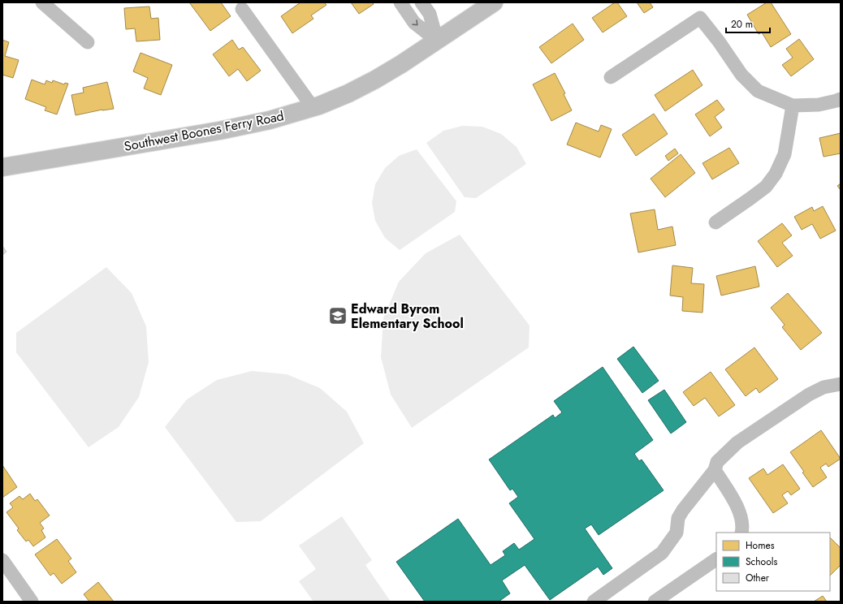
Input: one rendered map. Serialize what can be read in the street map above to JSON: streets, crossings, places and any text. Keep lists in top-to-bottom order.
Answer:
{
  "streets": {
    "main road": ["Southwest Boones Ferry Road"]
  },
  "places": {
    "school or university": ["Edward Byrom Elementary School"]
  },
  "legend": ["Homes", "Schools", "Other"],
  "scale_bar": "20 m"
}
